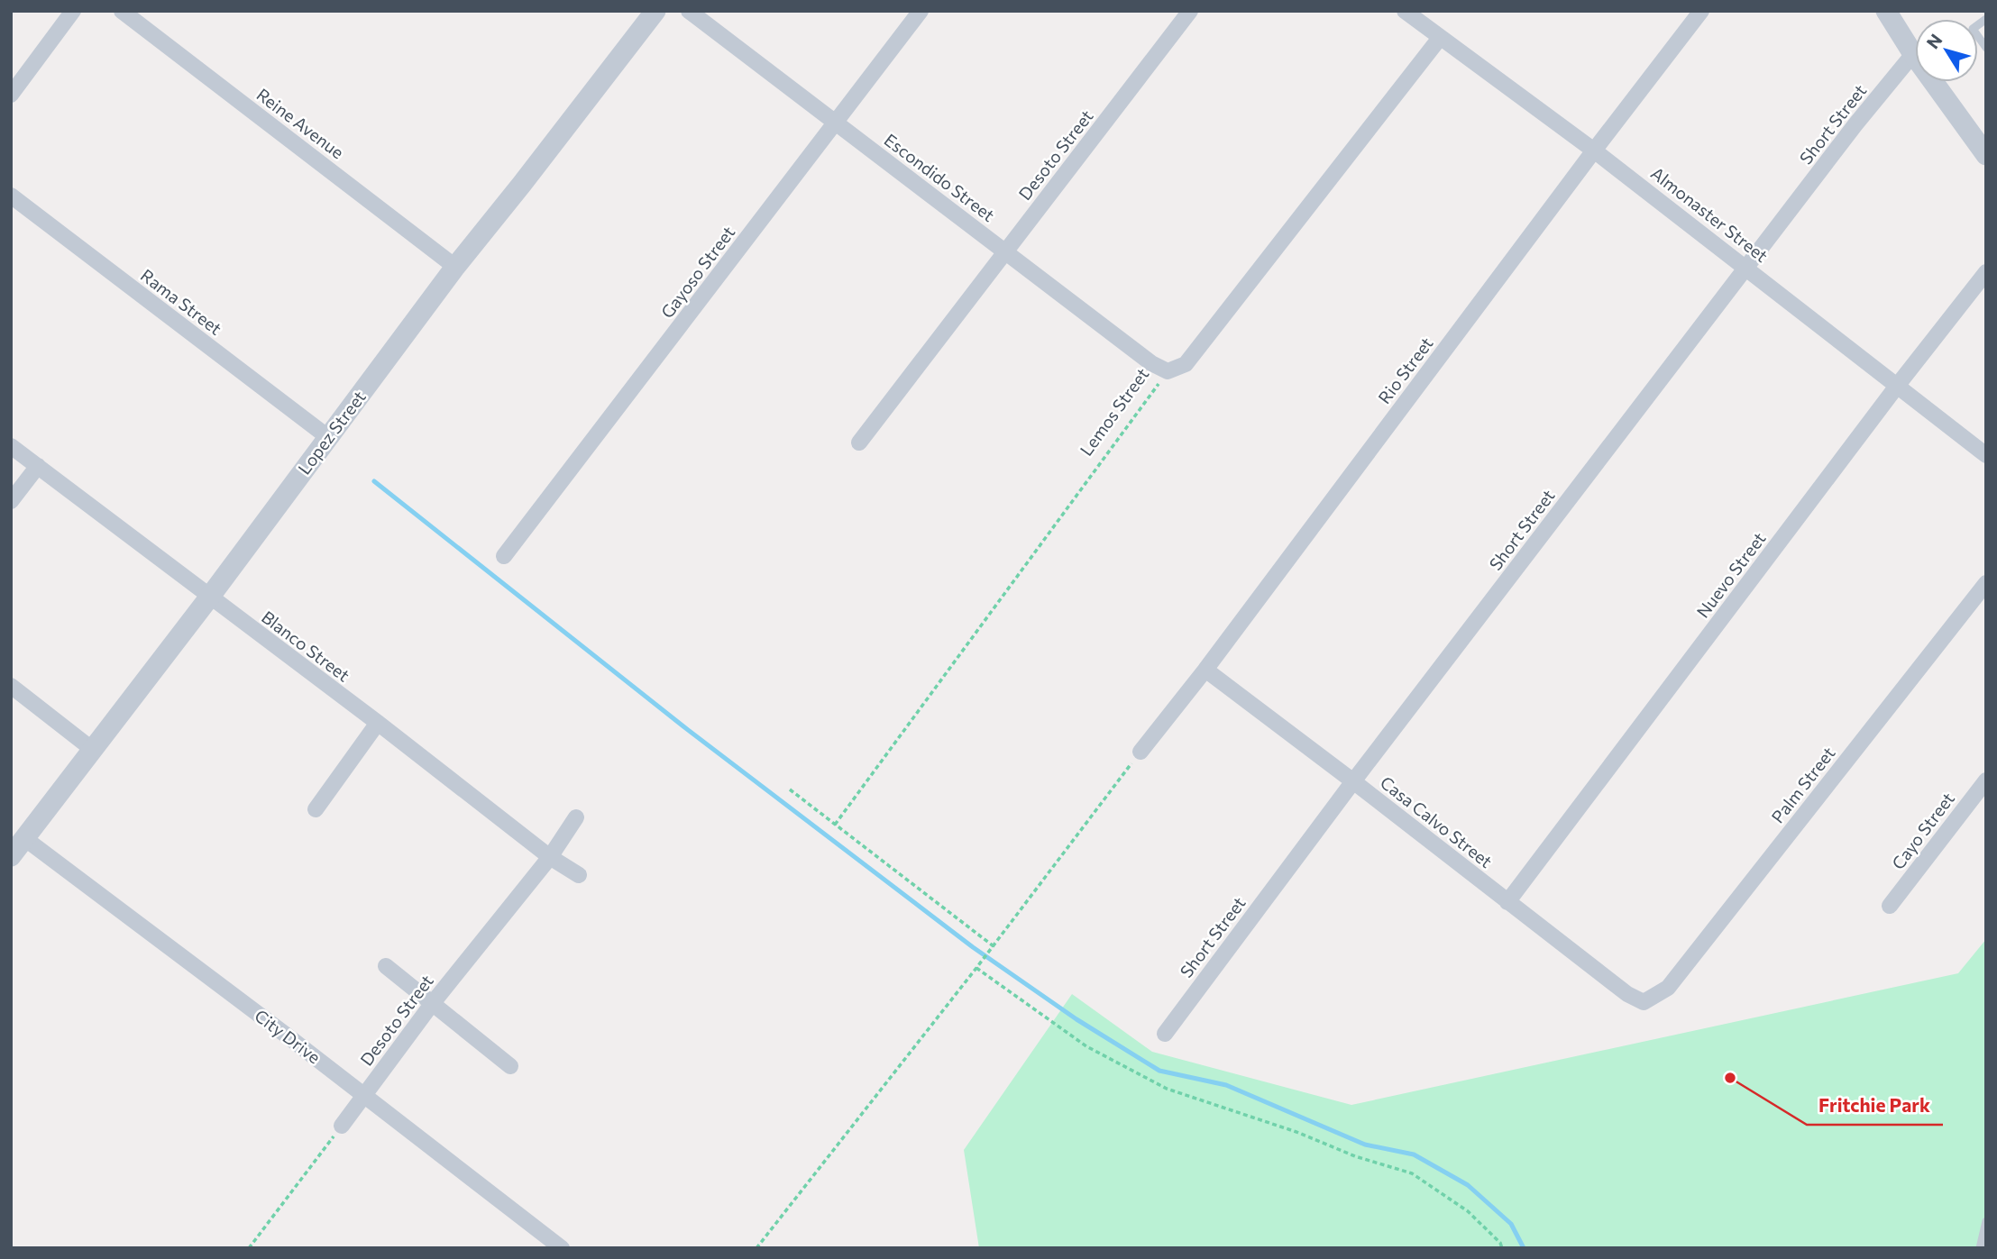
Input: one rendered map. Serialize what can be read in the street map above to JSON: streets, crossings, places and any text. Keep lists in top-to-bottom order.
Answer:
{
  "streets": {
    "street": [
      "Reine Avenue",
      "Short Street",
      "Desoto Street",
      "Escondido Street",
      "Almonaster Street",
      "Gayoso Street",
      "Rama Street",
      "Rio Street",
      "Lemos Street",
      "Lopez Street",
      "Nuevo Street",
      "Blanco Street",
      "Palm Street",
      "Casa Calvo Street",
      "Cayo Street",
      "City Drive"
    ]
  },
  "crossings": [
    ["Reine Avenue", "Lopez Street"],
    ["Short Street", "Almonaster Street"],
    ["Short Street", "Casa Calvo Street"],
    ["Desoto Street", "Escondido Street"],
    ["Desoto Street", "Blanco Street"],
    ["Desoto Street", "City Drive"],
    ["Escondido Street", "Gayoso Street"],
    ["Escondido Street", "Lemos Street"],
    ["Almonaster Street", "Rio Street"],
    ["Almonaster Street", "Lemos Street"],
    ["Almonaster Street", "Nuevo Street"],
    ["Rama Street", "Lopez Street"],
    ["Rio Street", "Casa Calvo Street"],
    ["Lopez Street", "Blanco Street"],
    ["Lopez Street", "City Drive"],
    ["Nuevo Street", "Casa Calvo Street"],
    ["Palm Street", "Casa Calvo Street"]
  ],
  "places": ["Fritchie Park"],
  "north": "top left"
}
